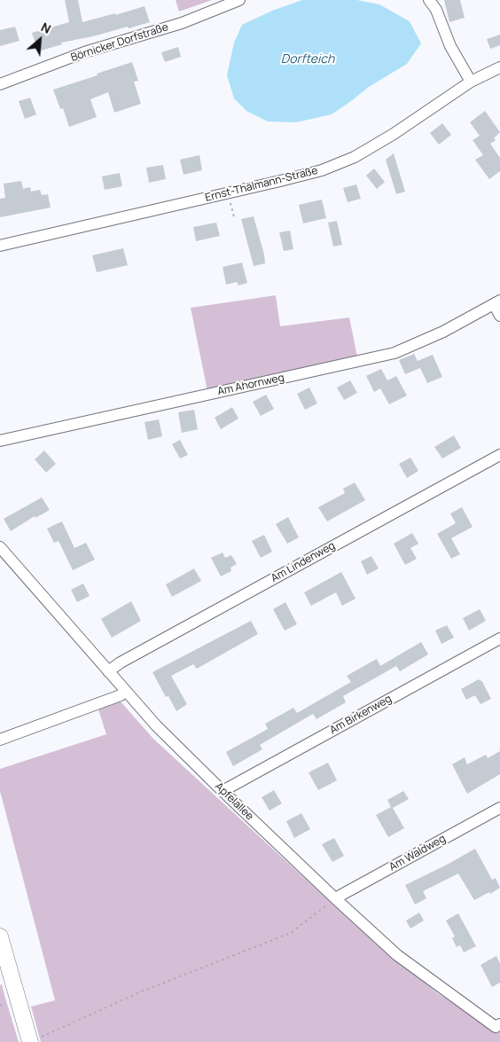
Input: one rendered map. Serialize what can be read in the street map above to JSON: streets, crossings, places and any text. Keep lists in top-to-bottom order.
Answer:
{
  "streets": {
    "street": [
      "Börnicker Dorfstraße",
      "Ernst-Thälmann-Straße",
      "Am Ahornweg",
      "Am Lindenweg",
      "Am Birkenweg",
      "Apfelallee",
      "Am Waldweg"
    ]
  },
  "crossings": [
    ["Am Lindenweg", "Apfelallee"],
    ["Am Birkenweg", "Apfelallee"],
    ["Apfelallee", "Am Waldweg"]
  ],
  "water": ["Dorfteich"],
  "north": "top right"
}
